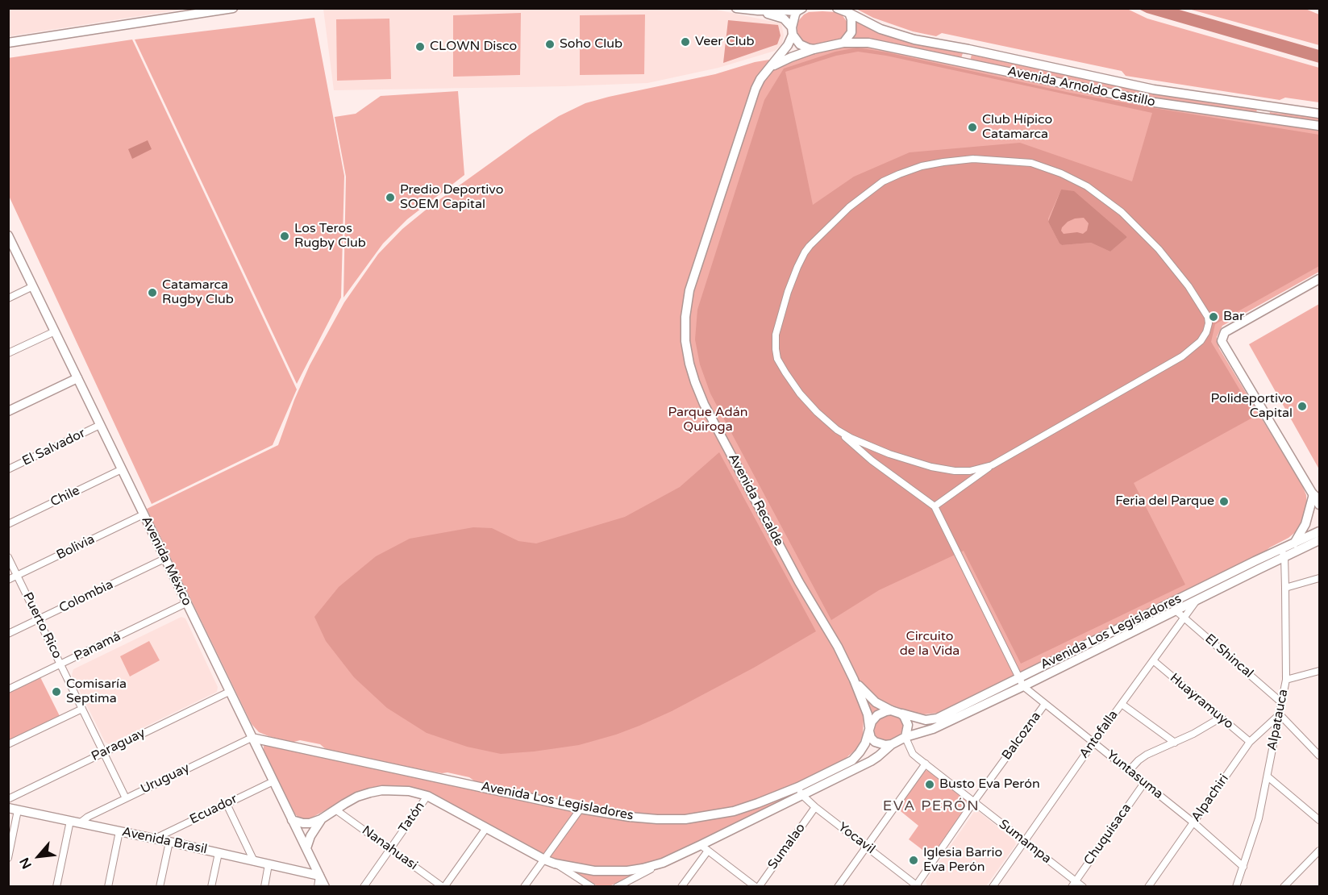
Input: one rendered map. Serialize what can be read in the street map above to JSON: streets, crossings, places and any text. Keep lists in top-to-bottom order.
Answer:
{
  "streets": {
    "main road": [
      "Avenida Arnoldo Castillo",
      "Avenida Recalde",
      "Avenida México",
      "Avenida Los Legisladores",
      "Avenida Brasil"
    ],
    "street": [
      "El Salvador",
      "Chile",
      "Bolivia",
      "Colombia",
      "Puerto Rico",
      "Panamá",
      "El Shincal",
      "Huayramuyo",
      "Alpatauca",
      "Antofalla",
      "Balcozna",
      "Paraguay",
      "Yuntasuma",
      "Uruguay",
      "Alpachiri",
      "Ecuador",
      "Tatón",
      "Chuquisaca",
      "Yocavil",
      "Sumampa",
      "Sumalao",
      "Nanahuasi"
    ]
  },
  "crossings": [
    ["Avenida Arnoldo Castillo", "Avenida Recalde"],
    ["El Salvador", "Avenida México"],
    ["Chile", "Avenida México"],
    ["Avenida Recalde", "Avenida Los Legisladores"],
    ["Avenida Recalde", "Sumampa"],
    ["Bolivia", "Avenida México"],
    ["Bolivia", "Puerto Rico"],
    ["Avenida México", "Colombia"],
    ["Avenida México", "Avenida Los Legisladores"],
    ["Avenida México", "Panamá"],
    ["Avenida México", "Paraguay"],
    ["Avenida México", "Uruguay"],
    ["Avenida México", "Ecuador"],
    ["Avenida México", "Avenida Brasil"],
    ["Colombia", "Puerto Rico"],
    ["Puerto Rico", "Panamá"],
    ["Puerto Rico", "Paraguay"],
    ["Puerto Rico", "Uruguay"],
    ["Avenida Los Legisladores", "El Shincal"],
    ["Avenida Los Legisladores", "Alpatauca"],
    ["Avenida Los Legisladores", "Antofalla"],
    ["Avenida Los Legisladores", "Yuntasuma"],
    ["Avenida Los Legisladores", "Uruguay"],
    ["Avenida Los Legisladores", "Tatón"],
    ["Avenida Los Legisladores", "Yocavil"],
    ["Avenida Los Legisladores", "Sumampa"],
    ["Avenida Los Legisladores", "Nanahuasi"],
    ["El Shincal", "Alpatauca"],
    ["El Shincal", "Antofalla"],
    ["Huayramuyo", "Antofalla"],
    ["Huayramuyo", "Alpachiri"],
    ["Alpatauca", "Yuntasuma"],
    ["Alpatauca", "Alpachiri"],
    ["Antofalla", "Yuntasuma"],
    ["Antofalla", "Sumampa"],
    ["Balcozna", "Yuntasuma"],
    ["Balcozna", "Yocavil"],
    ["Balcozna", "Sumampa"],
    ["Yuntasuma", "Alpachiri"],
    ["Yuntasuma", "Chuquisaca"],
    ["Uruguay", "Avenida Brasil"],
    ["Ecuador", "Avenida Brasil"],
    ["Tatón", "Nanahuasi"],
    ["Chuquisaca", "Sumampa"],
    ["Yocavil", "Sumalao"]
  ],
  "districts": ["EVA PERÓN"],
  "parks": ["Parque Adán Quiroga", "Circuito de la Vida"],
  "places": [
    "Veer Club",
    "Soho Club",
    "CLOWN Disco",
    "Club Hípico Catamarca",
    "Predio Deportivo SOEM Capital",
    "Los Teros Rugby Club",
    "Catamarca Rugby Club",
    "Bar",
    "Polideportivo Capital",
    "Feria del Parque",
    "Comisaría Septima",
    "Busto Eva Perón",
    "Iglesia Barrio Eva Perón"
  ],
  "north": "bottom left"
}
